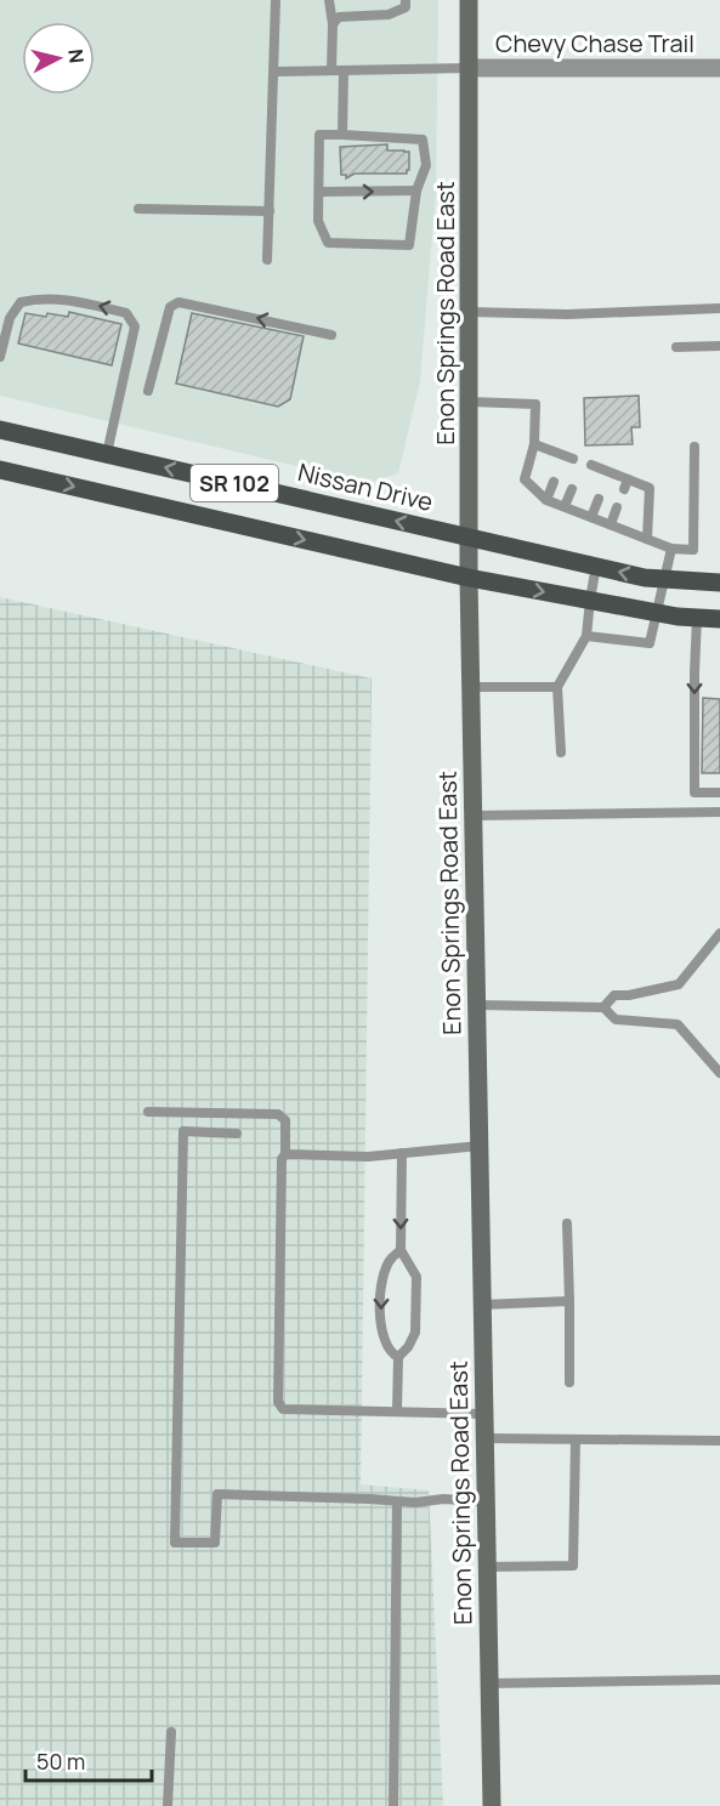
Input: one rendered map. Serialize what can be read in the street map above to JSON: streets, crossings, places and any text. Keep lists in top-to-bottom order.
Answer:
{
  "streets": {
    "main road": ["SR 102", "Nissan Drive"],
    "street": ["Chevy Chase Trail", "Enon Springs Road East"]
  },
  "crossings": [
    ["Chevy Chase Trail", "Enon Springs Road East"],
    ["Enon Springs Road East", "SR 102"],
    ["Enon Springs Road East", "Nissan Drive"]
  ],
  "scale_bar": "50 m",
  "north": "right"
}
